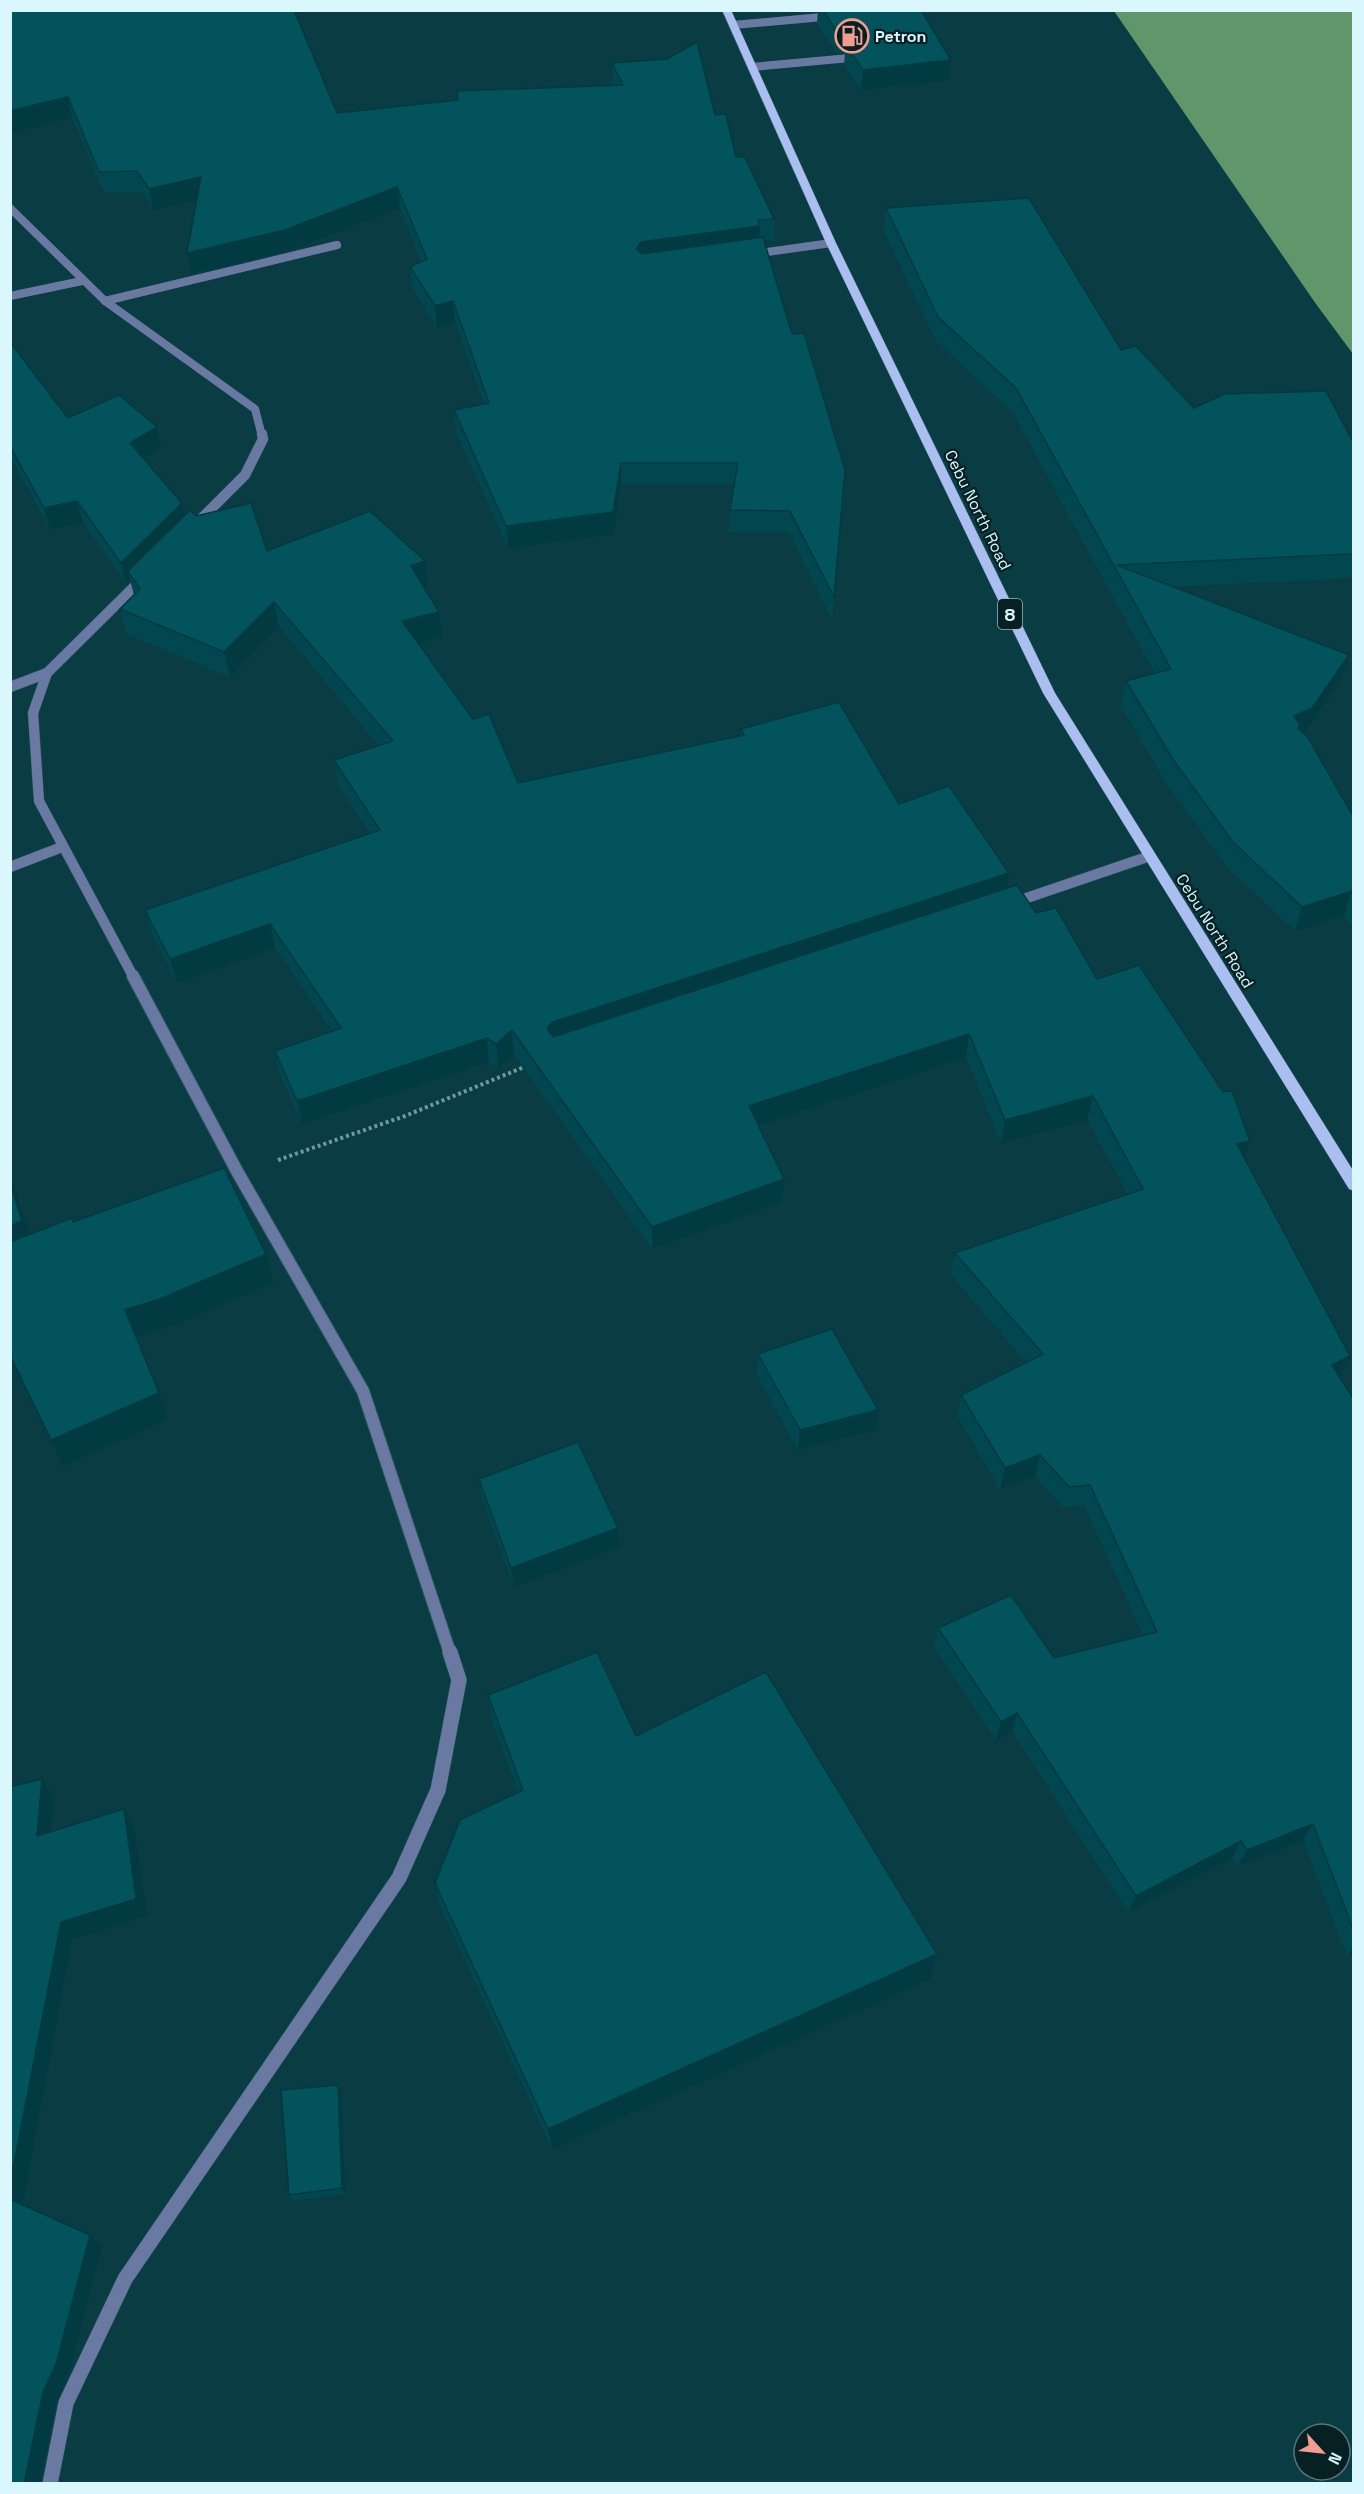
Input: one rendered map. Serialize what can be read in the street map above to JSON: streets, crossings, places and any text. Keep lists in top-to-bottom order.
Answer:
{
  "streets": {
    "main road": ["Cebu North Road", "8"]
  },
  "places": {
    "fuel station": ["Petron"]
  },
  "north": "bottom right"
}
